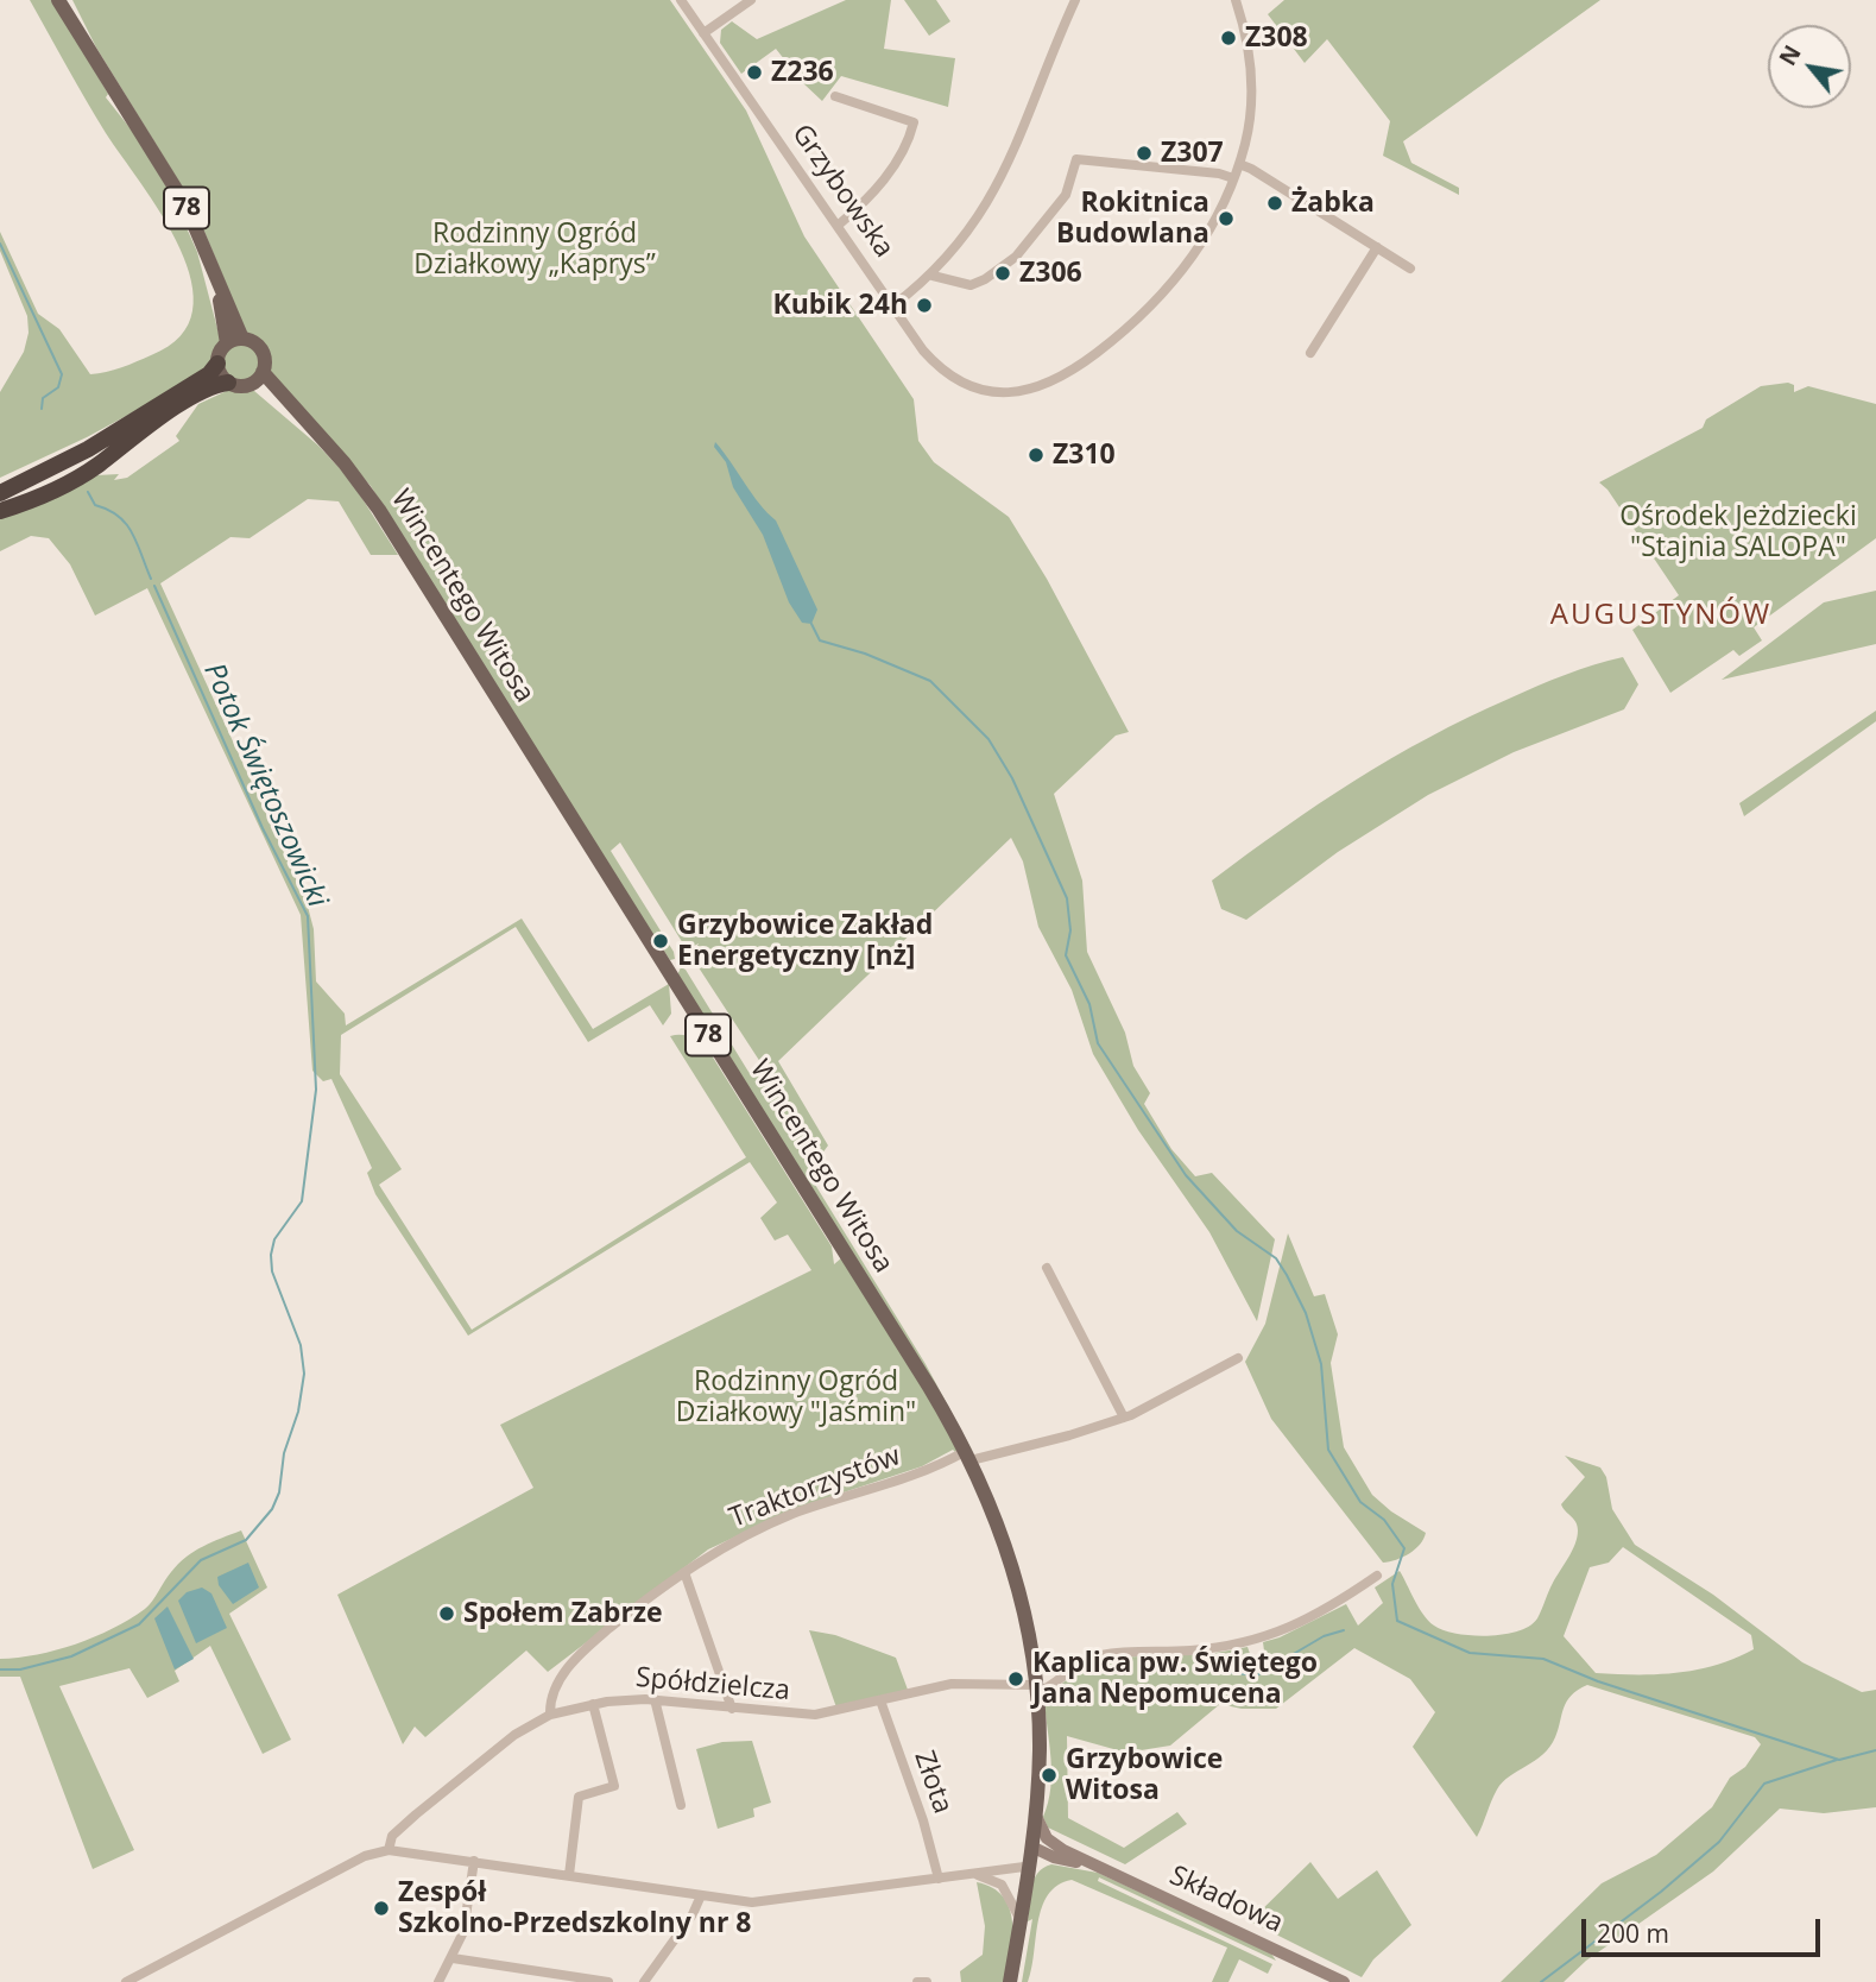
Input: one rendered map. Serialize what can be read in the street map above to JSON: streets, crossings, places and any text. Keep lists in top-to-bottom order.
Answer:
{
  "streets": {
    "main road": ["78", "Wincentego Witosa", "Składowa"],
    "street": [
      "Grzybowska",
      "Traktorzystów",
      "Spółdzielcza",
      "Złota"
    ]
  },
  "crossings": [
    ["78", "Wincentego Witosa"],
    ["Wincentego Witosa", "Traktorzystów"],
    ["Wincentego Witosa", "Spółdzielcza"],
    ["Wincentego Witosa", "Składowa"],
    ["Traktorzystów", "Spółdzielcza"],
    ["Spółdzielcza", "Złota"]
  ],
  "districts": ["AUGUSTYNÓW"],
  "water": ["Potok Świętoszowicki"],
  "parks": ["Rodzinny Ogród Działkowy „Kaprys”", "Ośrodek Jeżdziecki \"Stajnia SALOPA\"", "Rodzinny Ogród Działkowy \"Jaśmin\""],
  "places": [
    "Z308",
    "Z236",
    "Z307",
    "Żabka",
    "Rokitnica Budowlana",
    "Z306",
    "Kubik 24h",
    "Z310",
    "Grzybowice Zakład Energetyczny [nż]",
    "Społem Zabrze",
    "Kaplica pw. Świętego Jana Nepomucena",
    "Grzybowice Witosa",
    "Zespół Szkolno-Przedszkolny nr 8"
  ],
  "scale_bar": "200 m",
  "north": "top left"
}
